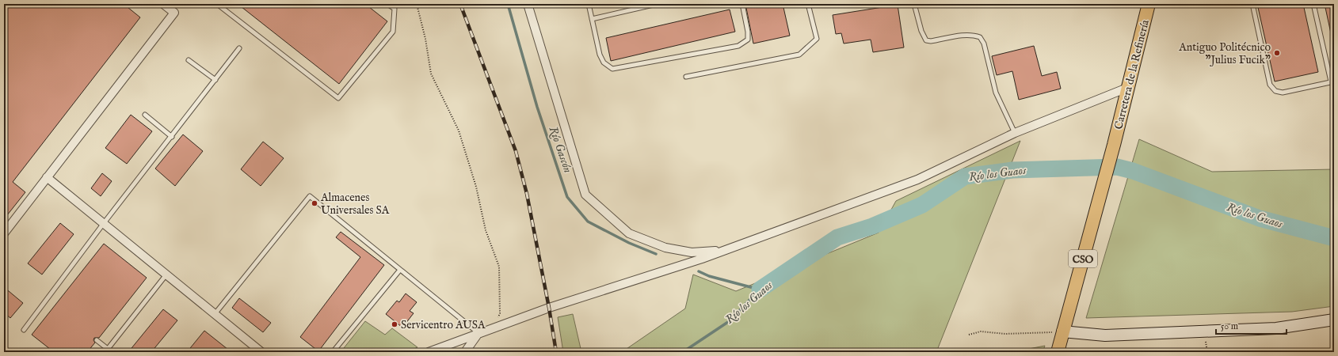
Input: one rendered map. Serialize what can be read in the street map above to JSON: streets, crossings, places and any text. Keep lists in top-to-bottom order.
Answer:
{
  "streets": {
    "main road": ["Carretera de la Refinería", "CSO"]
  },
  "crossings": [
    ["Carretera de la Refinería", "CSO"]
  ],
  "water": ["Río Gascón", "Río los Guaos"],
  "places": ["Antiguo Politécnico \"Julius Fucik\"", "Almacenes Universales SA", "Servicentro AUSA"],
  "scale_bar": "50 m"
}
